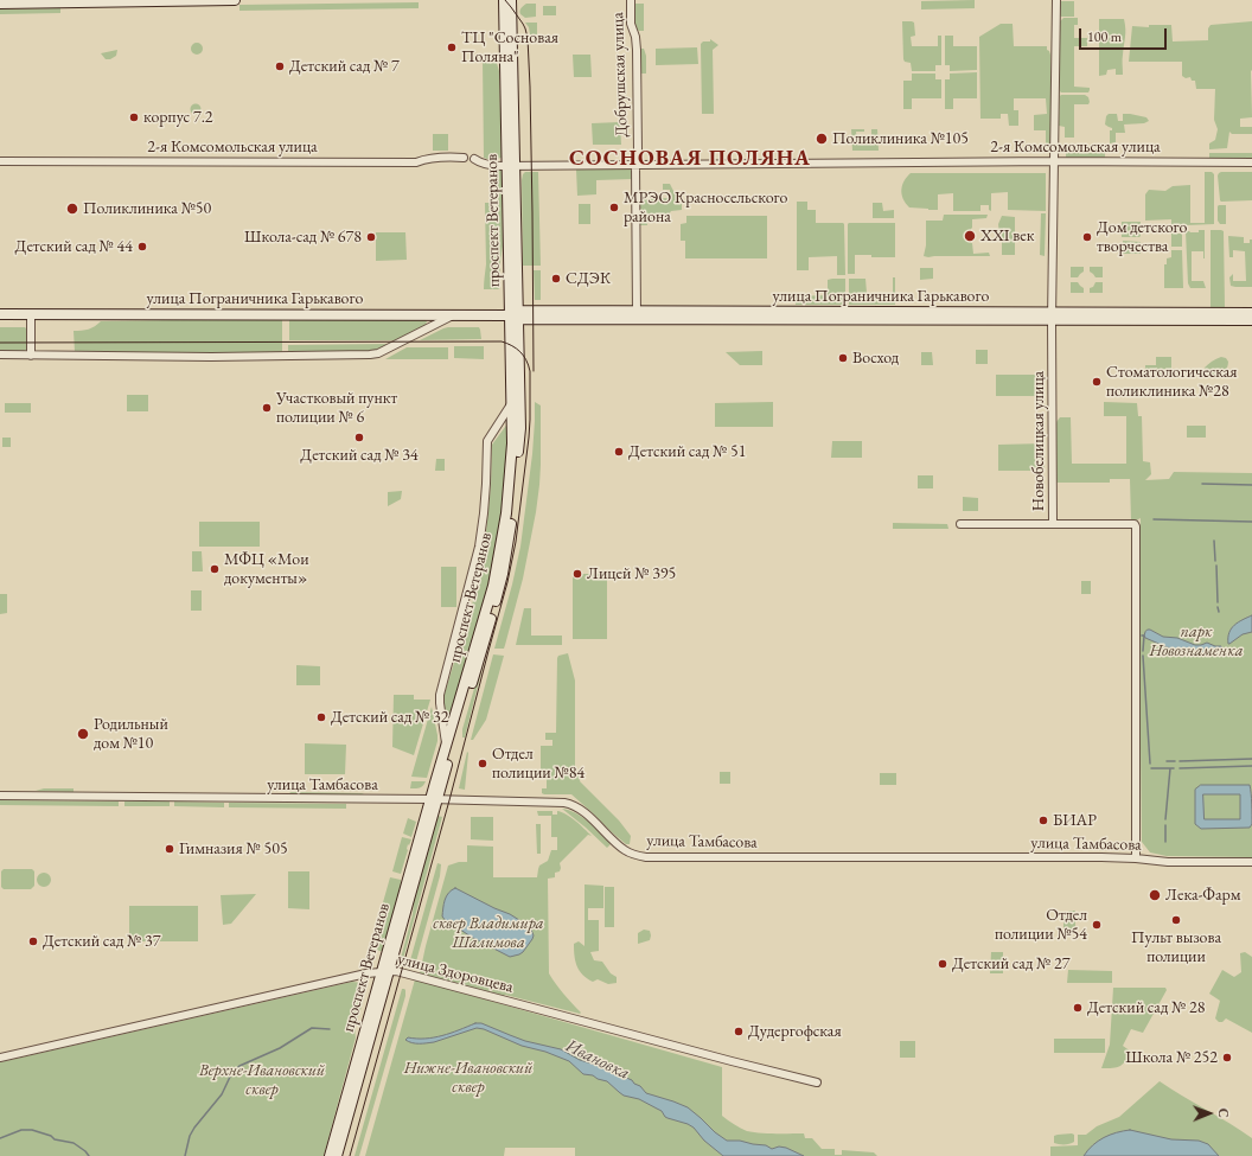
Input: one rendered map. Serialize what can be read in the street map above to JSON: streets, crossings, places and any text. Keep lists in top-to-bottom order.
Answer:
{
  "streets": {
    "main road": ["проспект Ветеранов", "улица Пограничника Гарькавого"],
    "street": [
      "Добрушская улица",
      "2-я Комсомольская улица",
      "Новобелицкая улица",
      "улица Тамбасова",
      "улица Здоровцева"
    ]
  },
  "crossings": [
    ["Добрушская улица", "2-я Комсомольская улица"],
    ["Добрушская улица", "улица Пограничника Гарькавого"],
    ["2-я Комсомольская улица", "проспект Ветеранов"],
    ["2-я Комсомольская улица", "Новобелицкая улица"],
    ["проспект Ветеранов", "улица Пограничника Гарькавого"],
    ["проспект Ветеранов", "улица Тамбасова"],
    ["проспект Ветеранов", "улица Здоровцева"],
    ["улица Пограничника Гарькавого", "Новобелицкая улица"],
    ["Новобелицкая улица", "улица Тамбасова"]
  ],
  "districts": ["СОСНОВАЯ ПОЛЯНА"],
  "water": ["Ивановка"],
  "parks": [
    "парк Новознаменка",
    "сквер Владимира Шалимова",
    "Нижне-Ивановский сквер",
    "Верхне-Ивановский сквер"
  ],
  "places": [
    "ТЦ \"Сосновая Поляна\"",
    "Детский сад № 7",
    "корпус 7.2",
    "Поликлиника №105",
    "МРЭО Красносельского района",
    "Поликлиника №50",
    "XXI век",
    "Школа-сад № 678",
    "Дом детского творчества",
    "Детский сад № 44",
    "СДЭК",
    "Восход",
    "Стоматологическая поликлиника №28",
    "Участковый пункт полиции № 6",
    "Детский сад № 34",
    "Детский сад № 51",
    "МФЦ «Мои документы»",
    "Лицей № 395",
    "Детский сад № 32",
    "Родильный дом №10",
    "Отдел полиции №84",
    "БИАР",
    "Гимназия № 505",
    "Лека-Фарм",
    "Пульт вызова полиции",
    "Отдел полиции №54",
    "Детский сад № 37",
    "Детский сад № 27",
    "Детский сад № 28",
    "Дудергофская",
    "Школа № 252"
  ],
  "scale_bar": "100 m",
  "north": "right"
}
